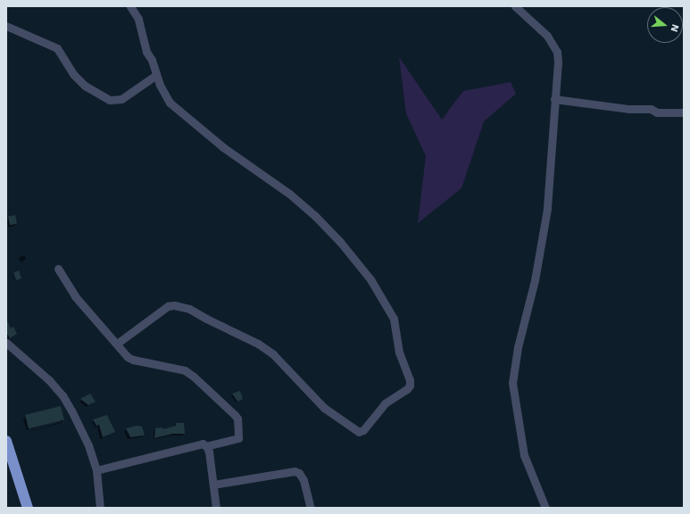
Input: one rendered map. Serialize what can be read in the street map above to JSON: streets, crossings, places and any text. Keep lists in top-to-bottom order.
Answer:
{
  "north": "right"
}
